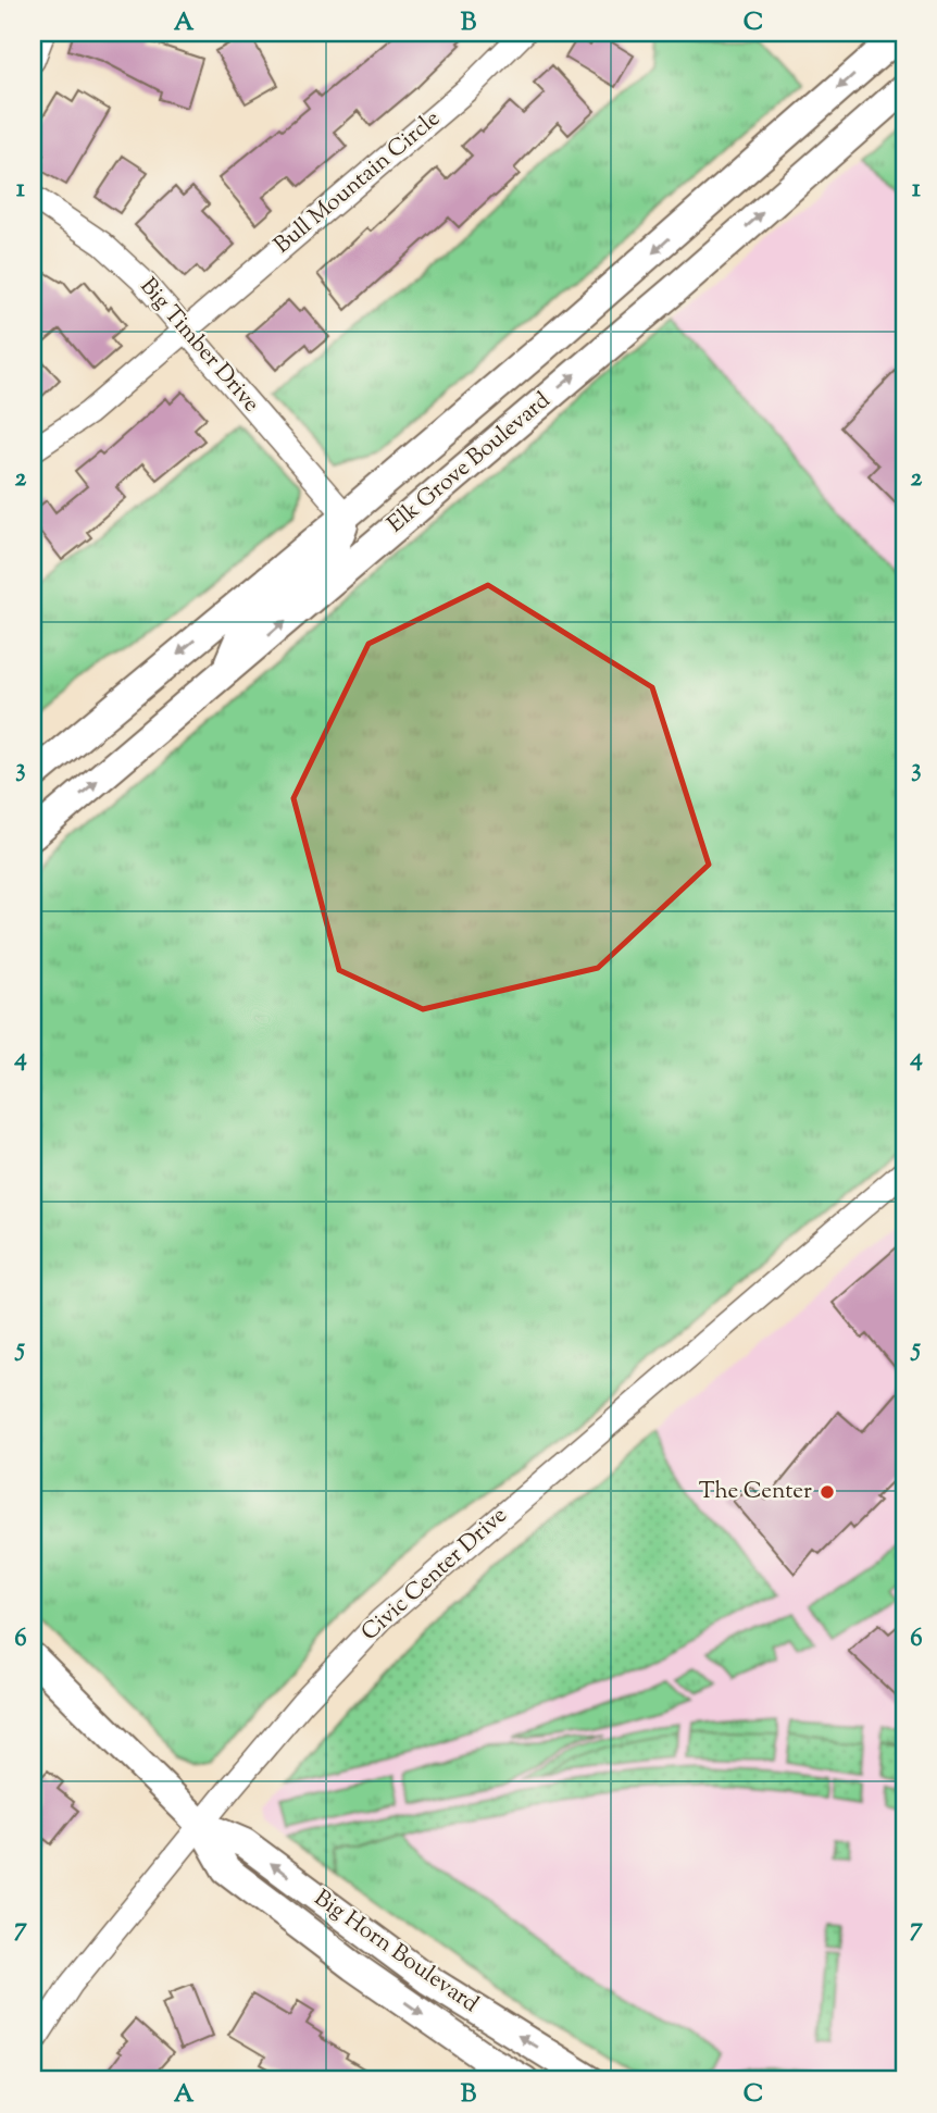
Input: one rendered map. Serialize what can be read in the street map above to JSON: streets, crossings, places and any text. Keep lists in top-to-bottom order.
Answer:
{
  "streets": {
    "main road": ["Elk Grove Boulevard", "Big Horn Boulevard"],
    "street": ["Bull Mountain Circle", "Big Timber Drive", "Civic Center Drive"]
  },
  "crossings": [
    ["Bull Mountain Circle", "Big Timber Drive"],
    ["Big Timber Drive", "Elk Grove Boulevard"],
    ["Civic Center Drive", "Big Horn Boulevard"]
  ],
  "places": ["The Center"],
  "grid": {
    "columns": ["A", "B", "C"],
    "rows": [
      "1",
      "2",
      "3",
      "4",
      "5",
      "6",
      "7"
    ]
  }
}
